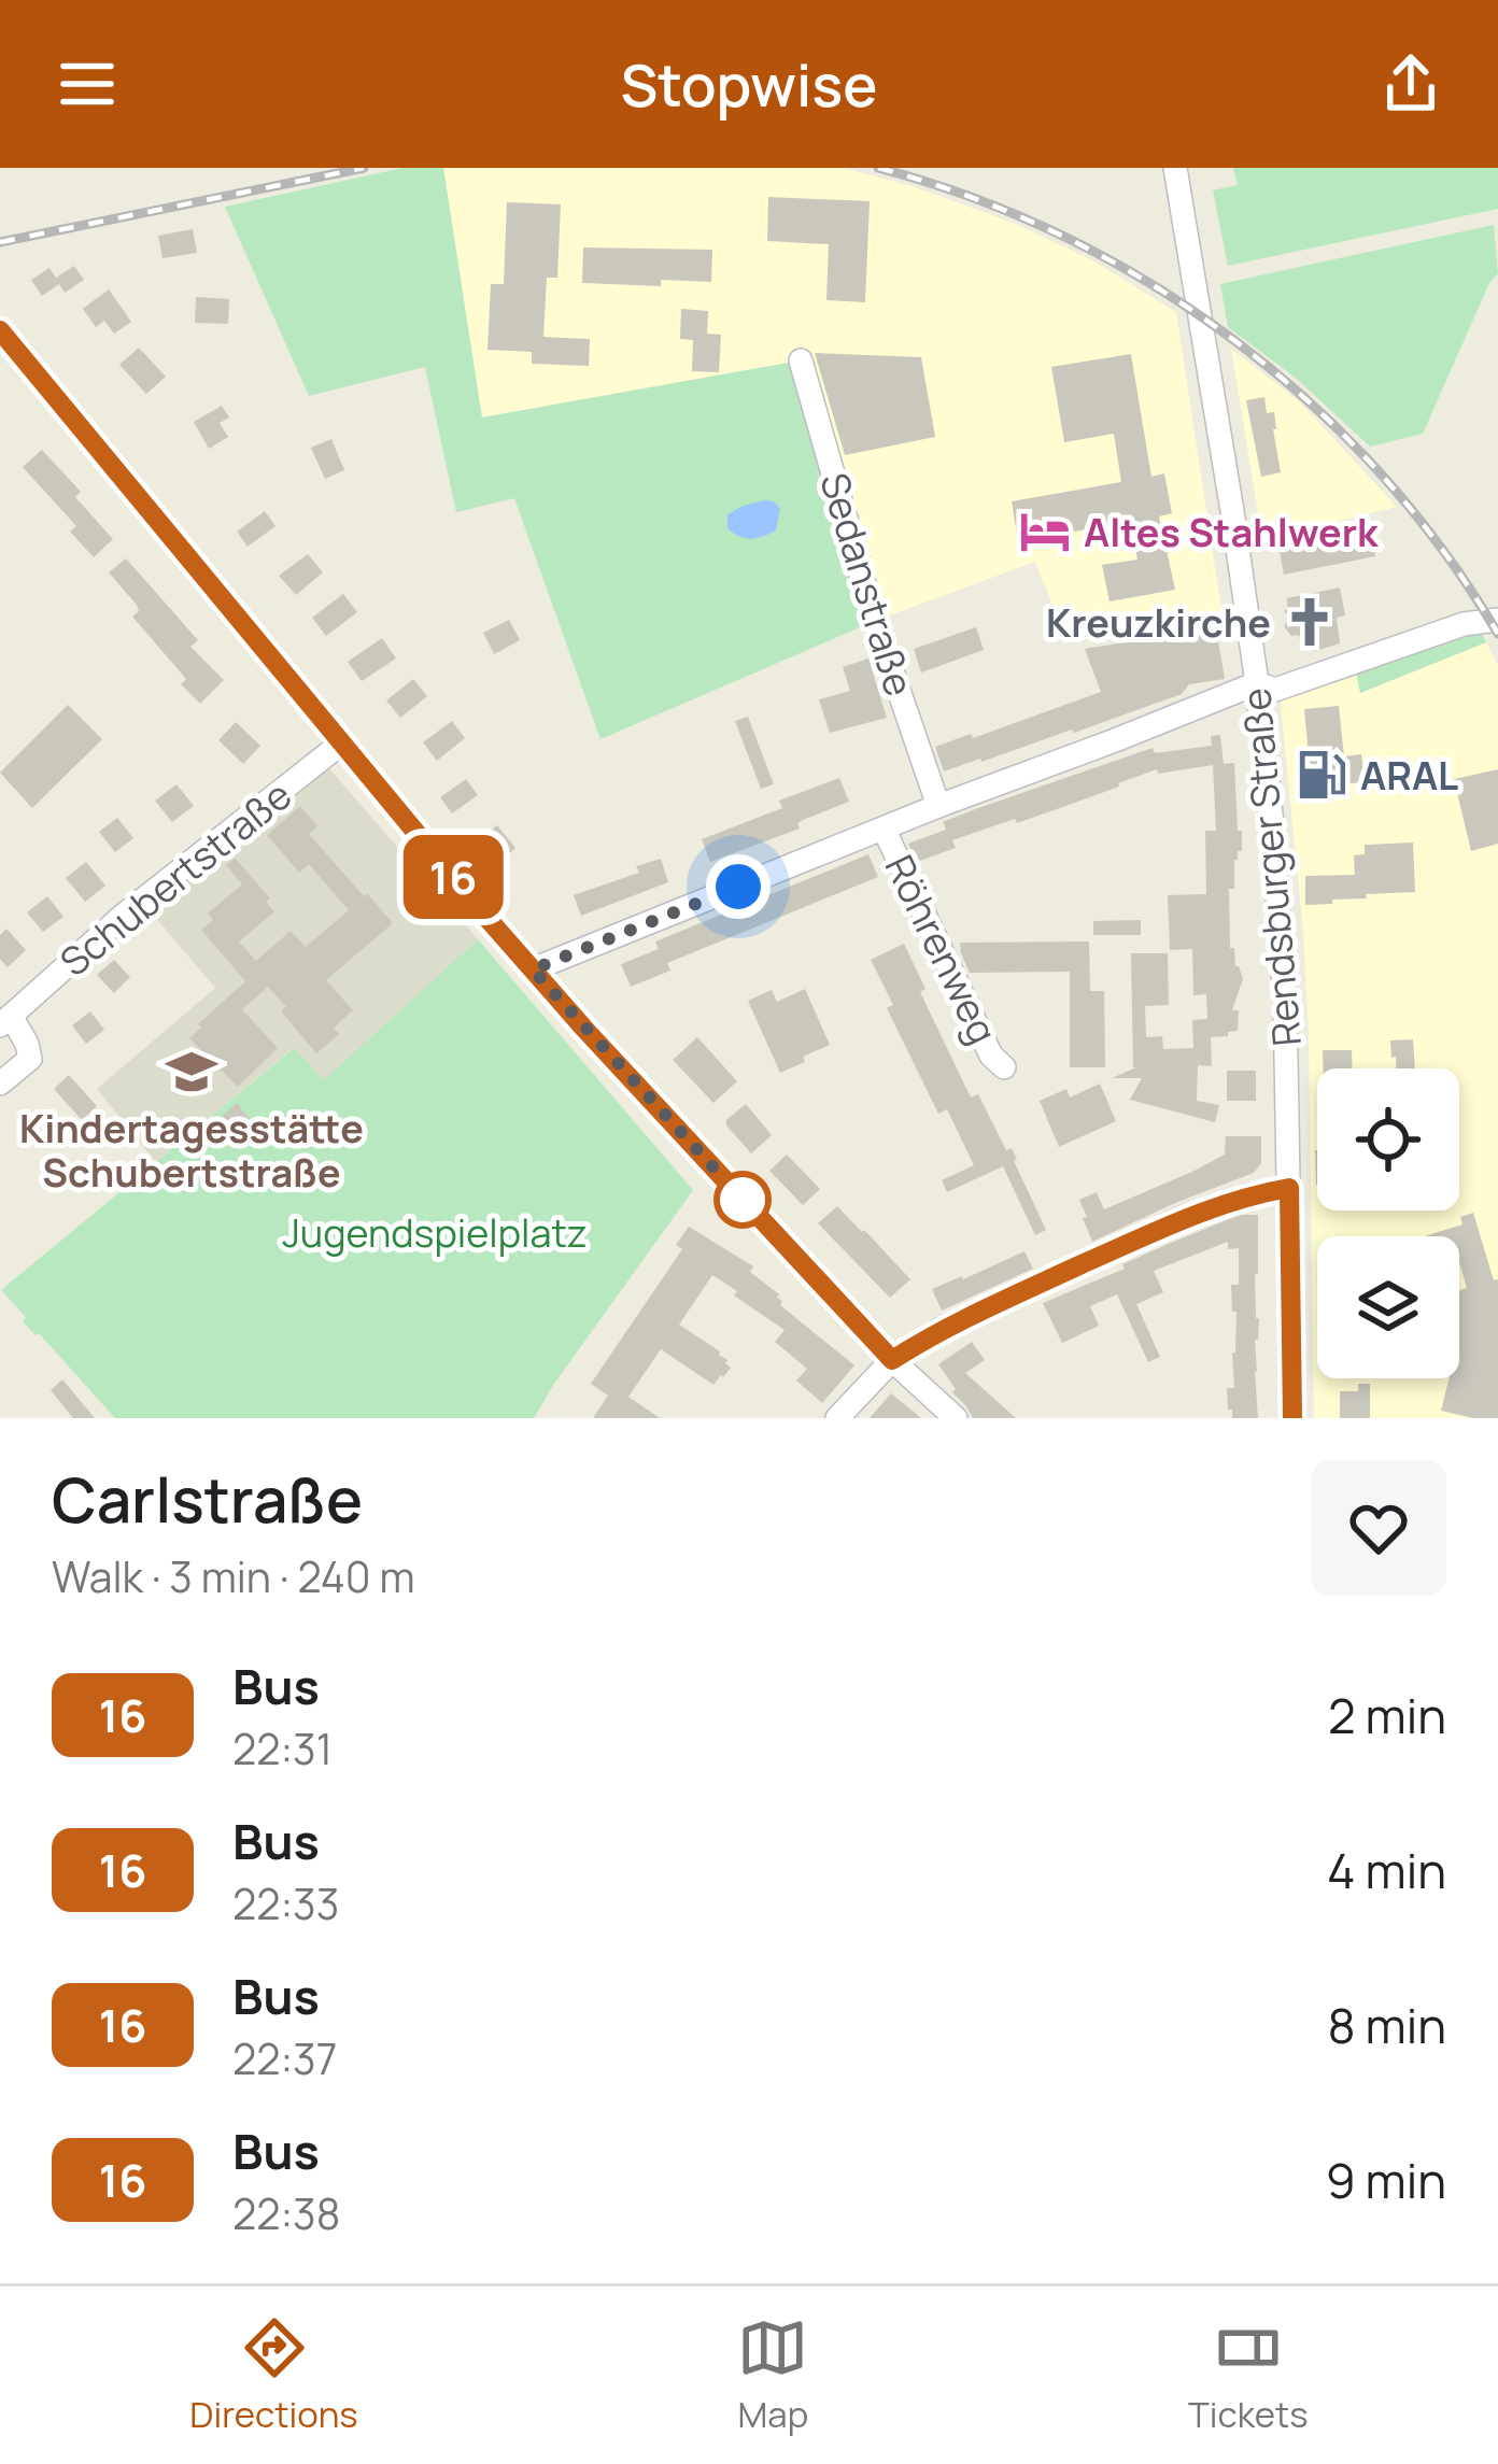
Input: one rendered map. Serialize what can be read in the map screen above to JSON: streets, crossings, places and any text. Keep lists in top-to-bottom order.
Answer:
{
  "streets": {
    "street": [
      "Sedanstraße",
      "Rendsburger Straße",
      "Schubertstraße",
      "Röhrenweg"
    ]
  },
  "parks": ["Jugendspielplatz"],
  "places": {
    "hotel": ["Altes Stahlwerk"],
    "church": ["Kreuzkirche"],
    "fuel station": ["ARAL"],
    "school or university": ["Kindertagesstätte Schubertstraße"]
  },
  "lines": ["bus line 16"],
  "page": {
    "header": "Stopwise",
    "on_map": "16",
    "heading": ["Carlstraße", "Walk · 3 min · 240 m"],
    "list": [
      {
        "mark": "16",
        "name": "Bus",
        "note": "22:31",
        "value": "2 min"
      },
      {
        "mark": "16",
        "name": "Bus",
        "note": "22:33",
        "value": "4 min"
      },
      {
        "mark": "16",
        "name": "Bus",
        "note": "22:37",
        "value": "8 min"
      },
      {
        "mark": "16",
        "name": "Bus",
        "note": "22:38",
        "value": "9 min"
      }
    ],
    "tabs": ["Directions", "Map", "Tickets"]
  }
}
